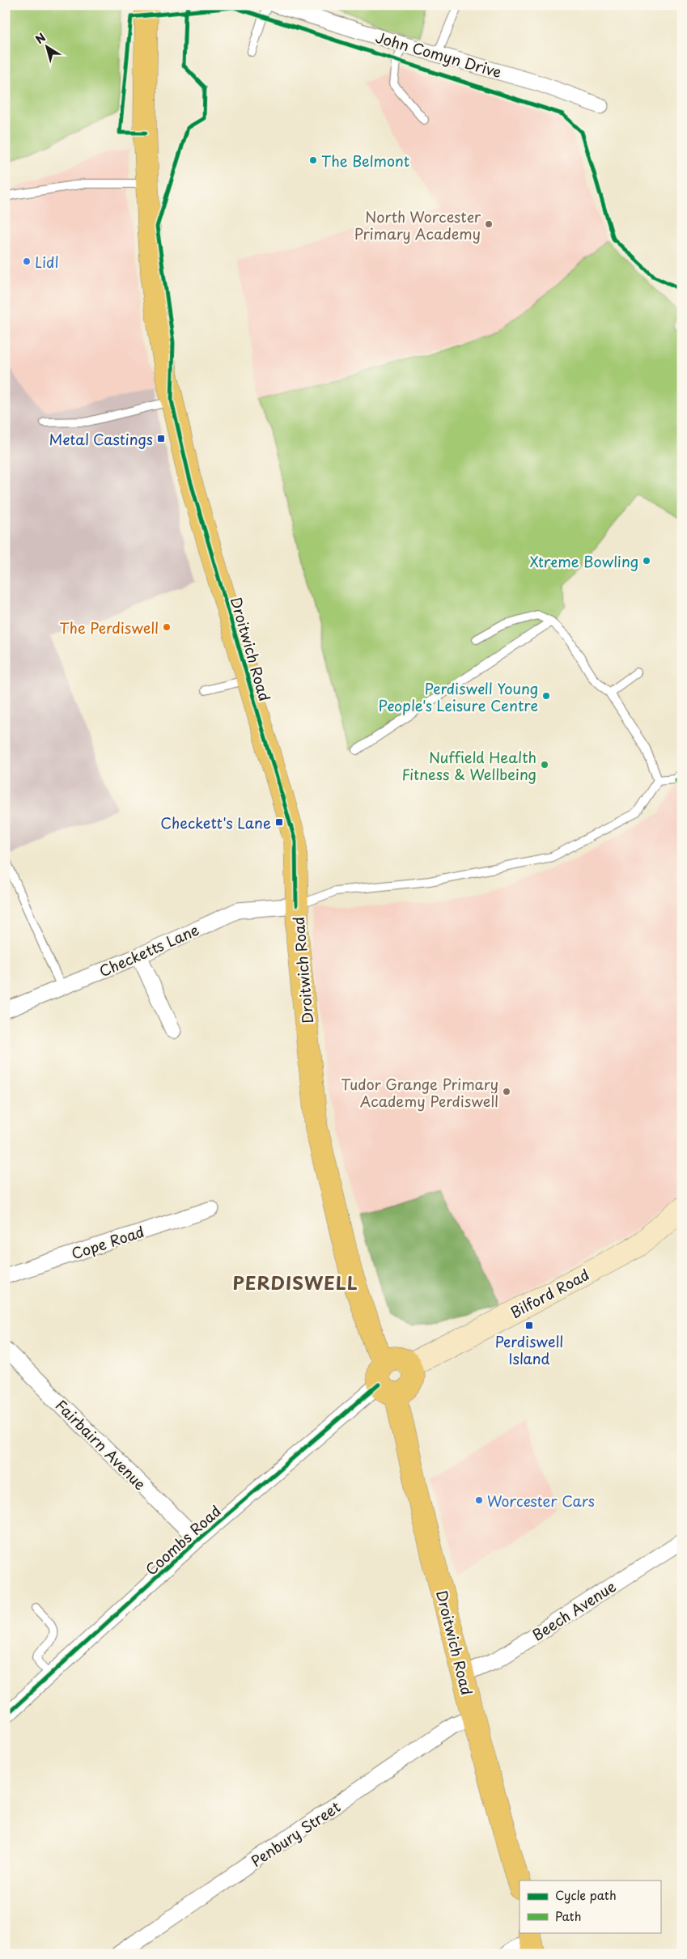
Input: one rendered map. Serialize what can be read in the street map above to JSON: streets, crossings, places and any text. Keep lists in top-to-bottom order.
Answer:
{
  "streets": {
    "main road": ["Droitwich Road", "Bilford Road"],
    "street": [
      "John Comyn Drive",
      "Checketts Lane",
      "Cope Road",
      "Fairbairn Avenue",
      "Coombs Road",
      "Beech Avenue",
      "Penbury Street"
    ]
  },
  "crossings": [
    ["Droitwich Road", "Checketts Lane"],
    ["Droitwich Road", "Bilford Road"],
    ["Droitwich Road", "Coombs Road"],
    ["Droitwich Road", "Beech Avenue"],
    ["Droitwich Road", "Penbury Street"],
    ["Bilford Road", "Coombs Road"],
    ["Fairbairn Avenue", "Coombs Road"]
  ],
  "districts": ["PERDISWELL"],
  "places": {
    "other": [
      "The Belmont",
      "North Worcester Primary Academy",
      "Lidl",
      "Xtreme Bowling",
      "The Perdiswell",
      "Perdiswell Young People's Leisure Centre",
      "Nuffield Health Fitness & Wellbeing",
      "Tudor Grange Primary Academy Perdiswell",
      "Worcester Cars"
    ],
    "transit": ["Metal Castings", "Checkett's Lane", "Perdiswell Island"]
  },
  "legend": ["Cycle path", "Path"],
  "north": "top left"
}
